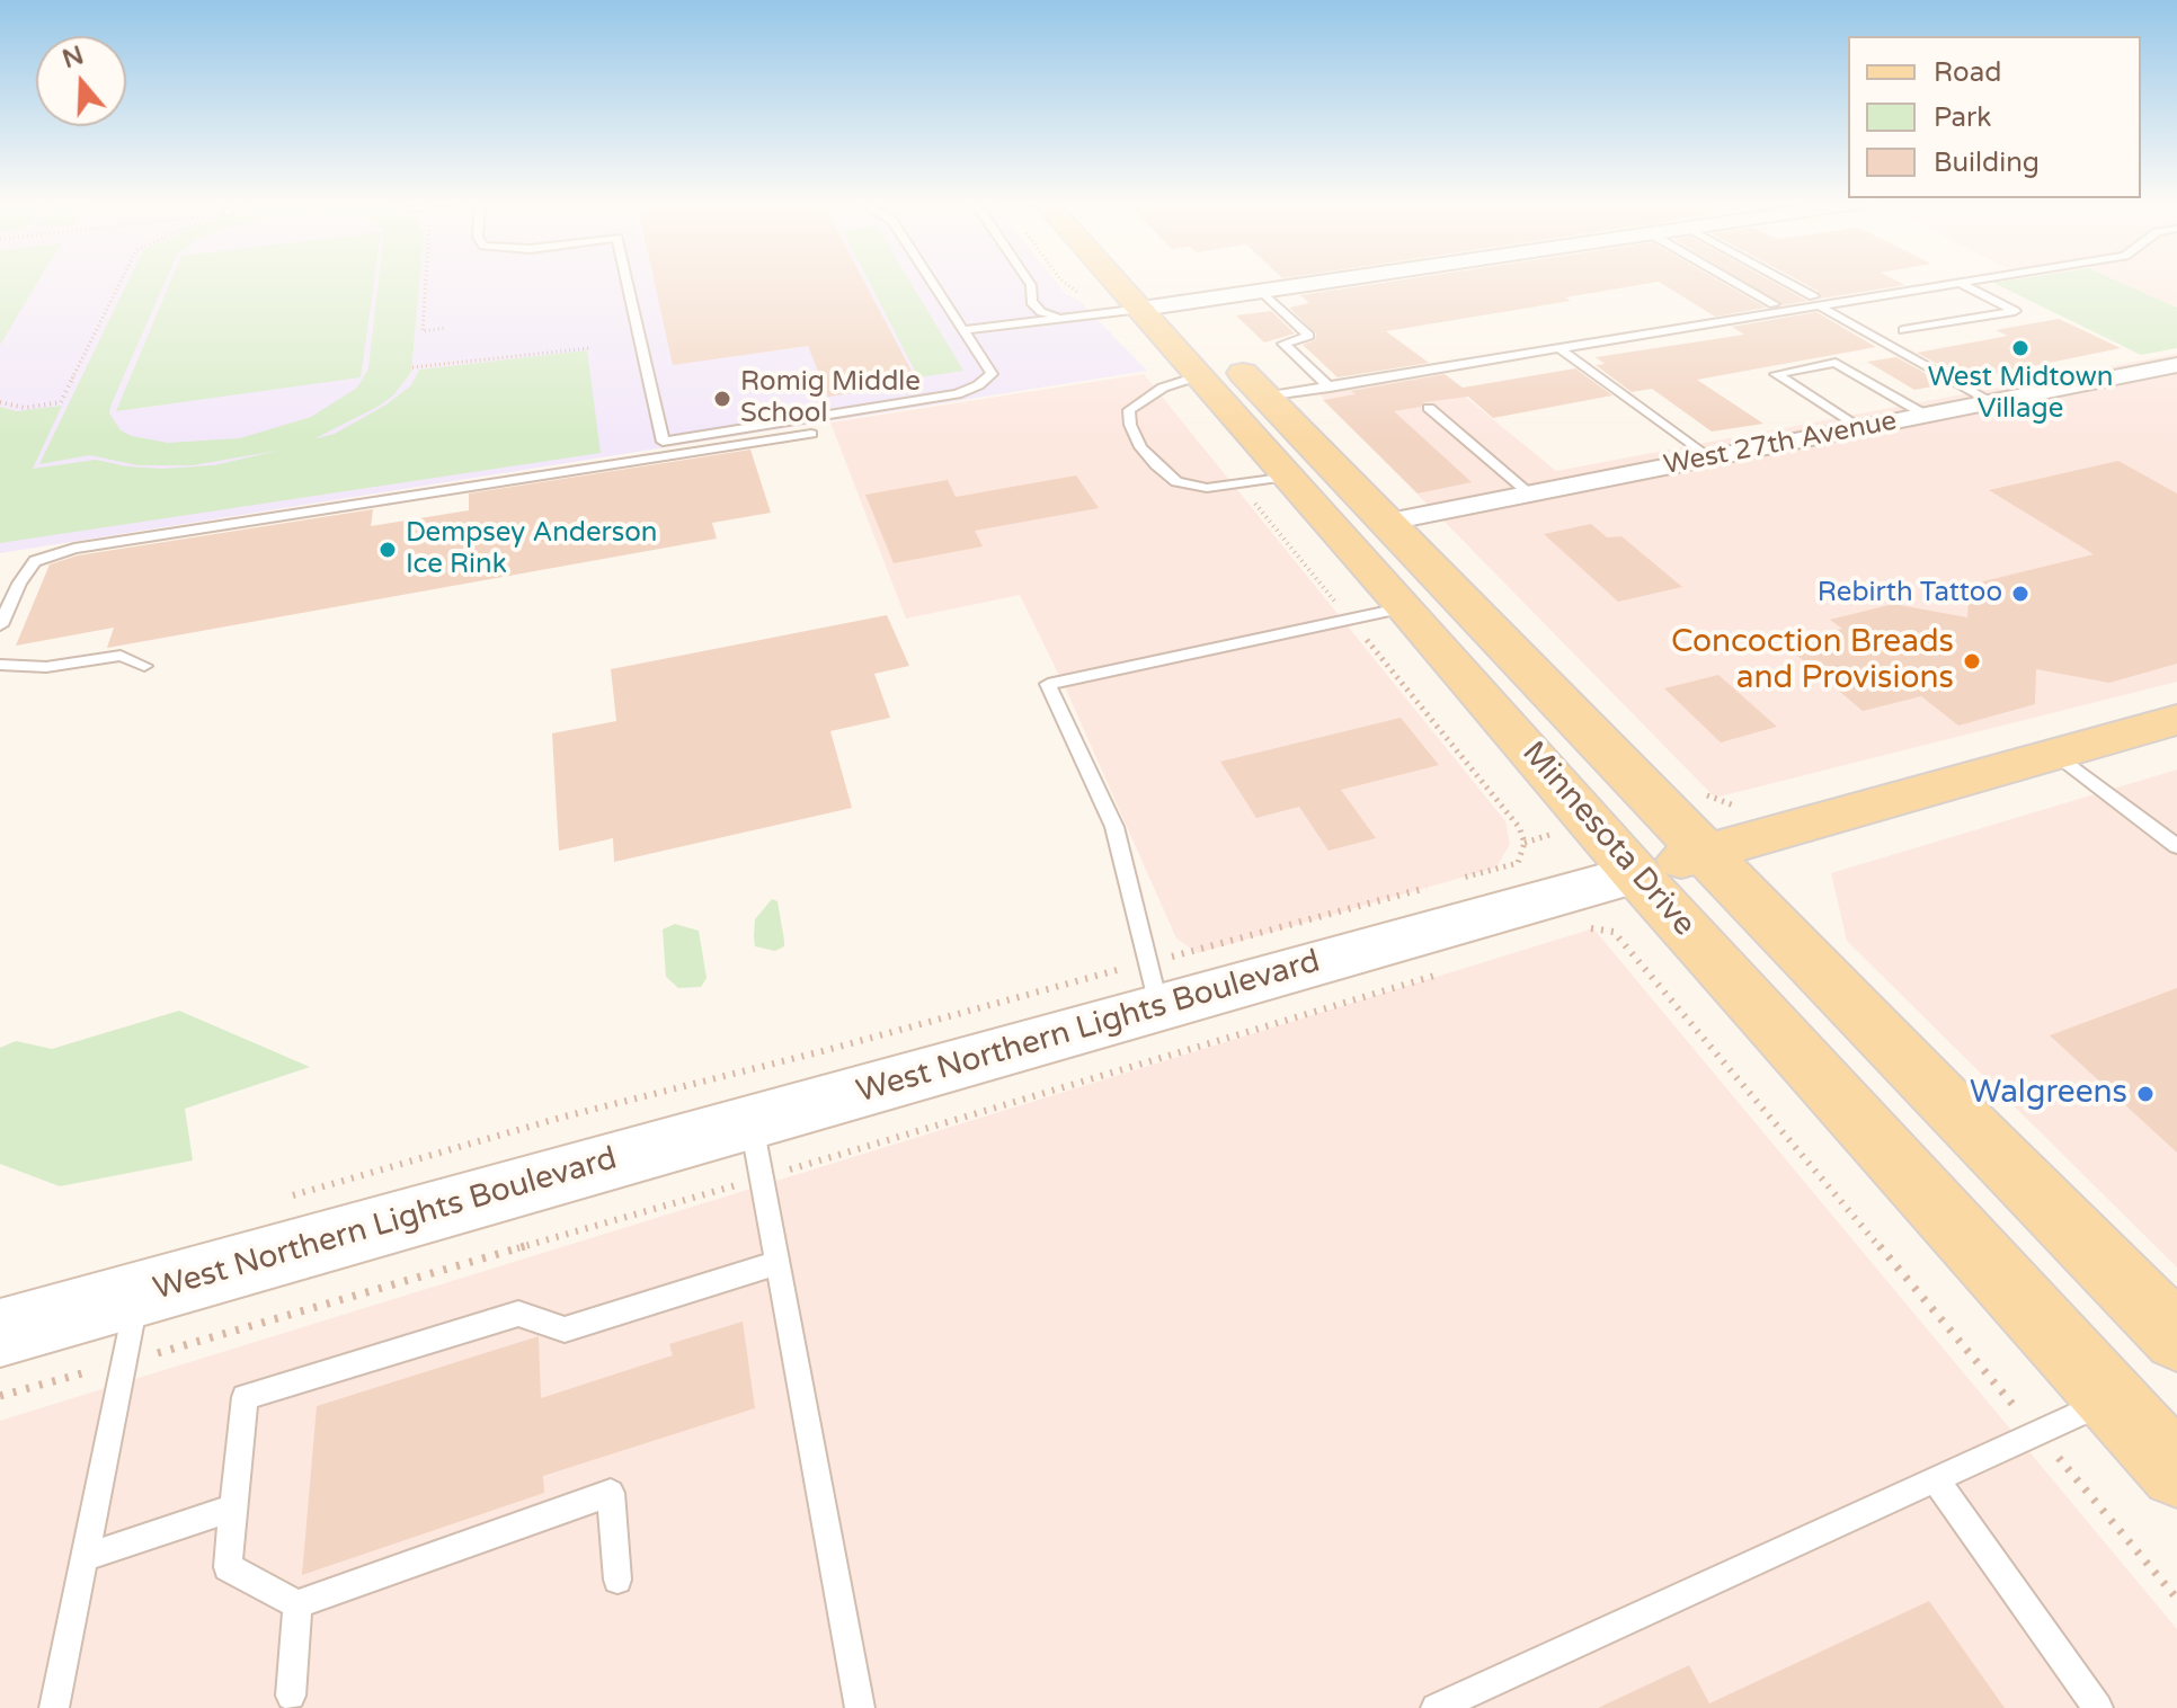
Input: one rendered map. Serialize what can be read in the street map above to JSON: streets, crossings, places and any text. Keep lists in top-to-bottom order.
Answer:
{
  "streets": {
    "main road": ["Minnesota Drive", "West Northern Lights Boulevard"],
    "street": ["West 27th Avenue"]
  },
  "crossings": [
    ["West 27th Avenue", "Minnesota Drive"],
    ["Minnesota Drive", "West Northern Lights Boulevard"]
  ],
  "places": [
    "West Midtown Village",
    "Romig Middle School",
    "Dempsey Anderson Ice Rink",
    "Rebirth Tattoo",
    "Concoction Breads and Provisions",
    "Walgreens"
  ],
  "legend": ["Road", "Park", "Building"],
  "north": "top"
}
